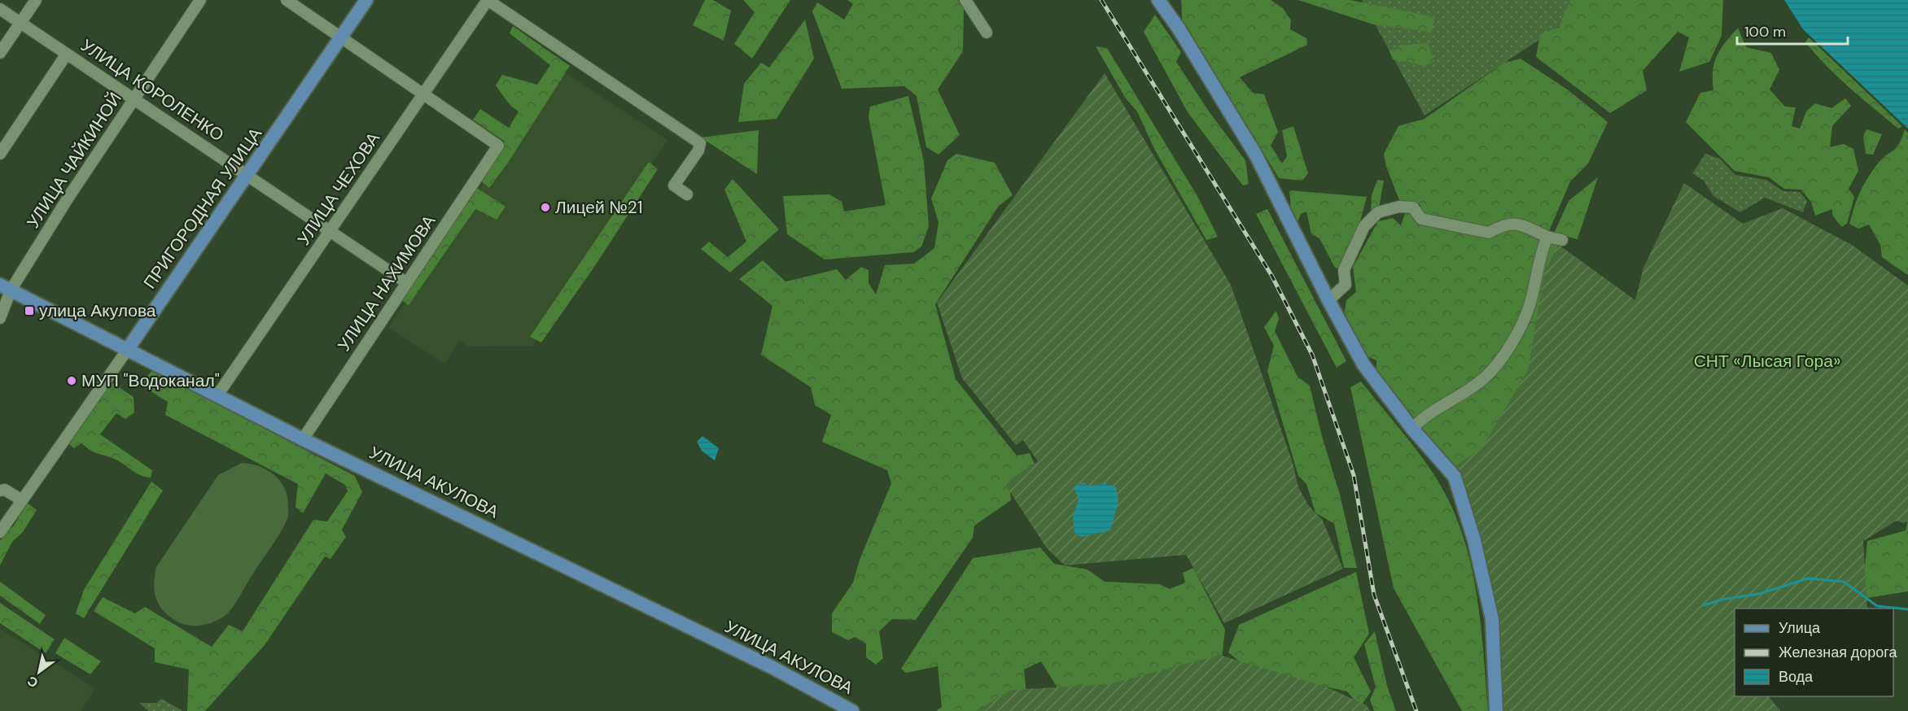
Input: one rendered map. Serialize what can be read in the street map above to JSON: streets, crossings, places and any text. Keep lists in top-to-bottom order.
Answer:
{
  "streets": {
    "main road": ["ПРИГОРОДНАЯ УЛИЦА", "УЛИЦА АКУЛОВА"],
    "street": [
      "УЛИЦА КОРОЛЕНКО",
      "УЛИЦА ЧАЙКИНОЙ",
      "УЛИЦА ЧЕХОВА",
      "УЛИЦА НАХИМОВА"
    ]
  },
  "crossings": [
    ["УЛИЦА КОРОЛЕНКО", "УЛИЦА ЧАЙКИНОЙ"],
    ["УЛИЦА КОРОЛЕНКО", "УЛИЦА ЧЕХОВА"],
    ["УЛИЦА КОРОЛЕНКО", "ПРИГОРОДНАЯ УЛИЦА"],
    ["УЛИЦА КОРОЛЕНКО", "УЛИЦА НАХИМОВА"],
    ["УЛИЦА ЧАЙКИНОЙ", "УЛИЦА АКУЛОВА"],
    ["УЛИЦА ЧЕХОВА", "УЛИЦА НАХИМОВА"],
    ["УЛИЦА ЧЕХОВА", "УЛИЦА АКУЛОВА"],
    ["ПРИГОРОДНАЯ УЛИЦА", "УЛИЦА АКУЛОВА"],
    ["УЛИЦА НАХИМОВА", "УЛИЦА АКУЛОВА"]
  ],
  "parks": ["СНТ «Лысая Гора»"],
  "places": {
    "other": ["Лицей №21", "МУП \"Водоканал\""],
    "transit": ["улица Акулова"]
  },
  "legend": ["Улица", "Железная дорога", "Вода"],
  "scale_bar": "100 m",
  "north": "bottom left"
}
